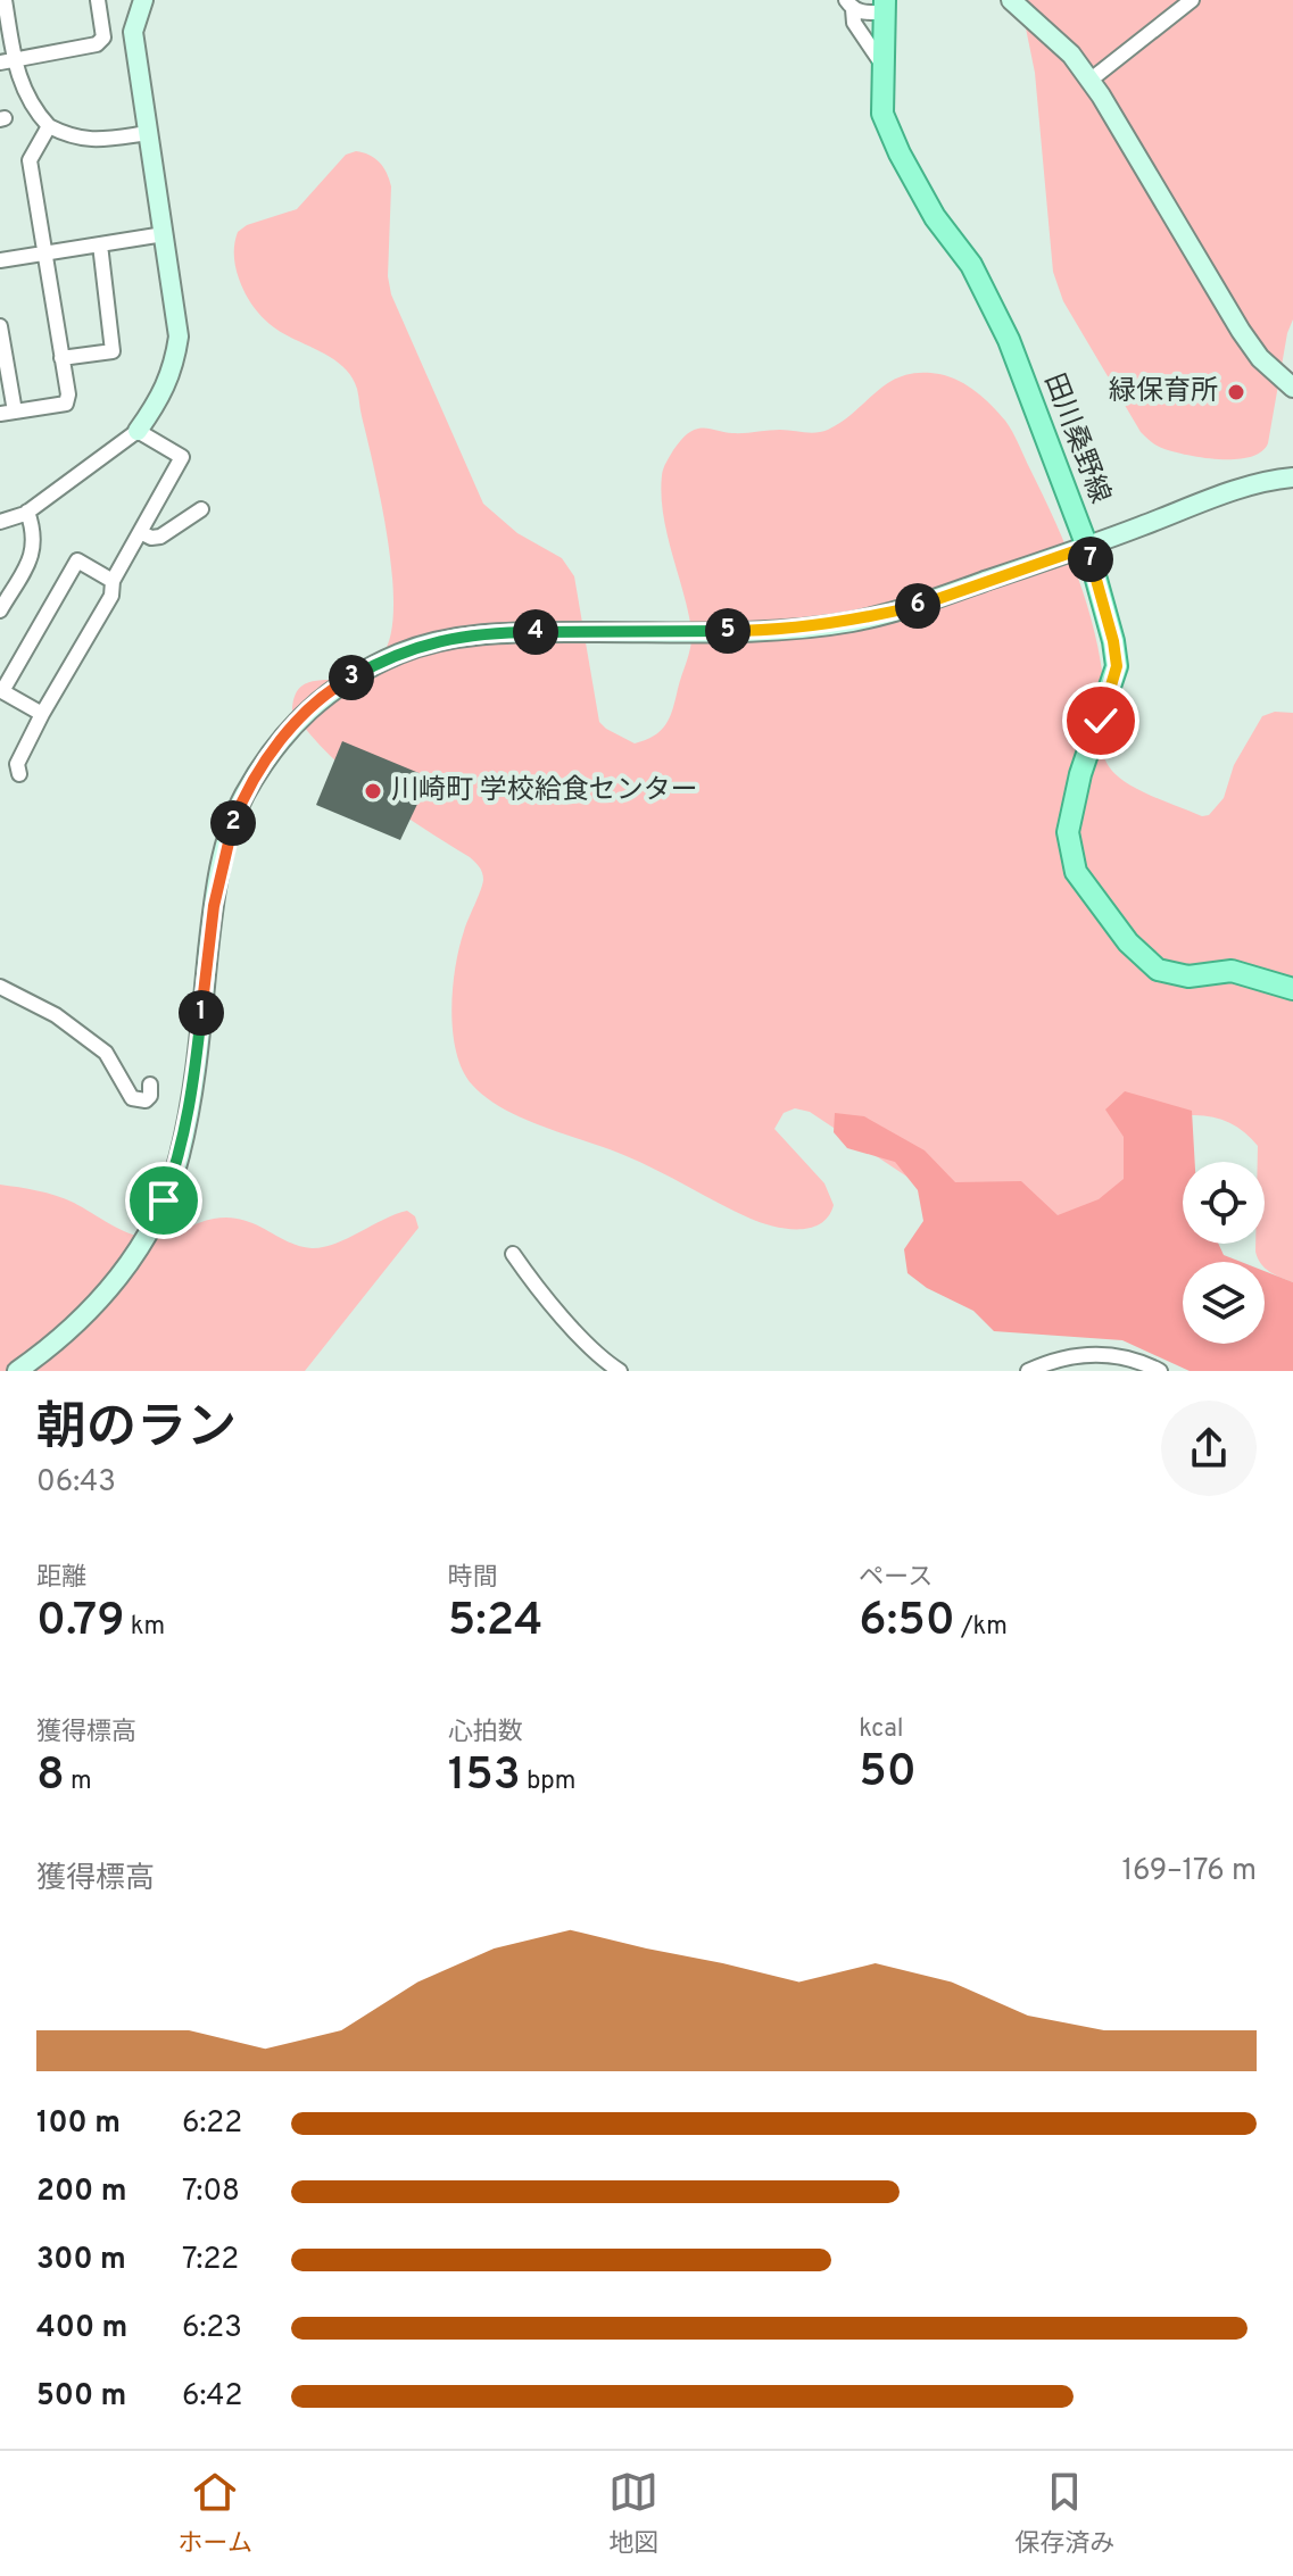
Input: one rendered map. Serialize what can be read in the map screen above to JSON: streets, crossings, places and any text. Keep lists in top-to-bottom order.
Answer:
{
  "streets": {
    "main road": ["田川桑野線"]
  },
  "places": ["緑保育所", "川崎町 学校給食センター"],
  "page": {
    "pins": [
      "7",
      "6",
      "5",
      "4",
      "3",
      "2",
      "1"
    ],
    "heading": ["朝のラン", "06:43"],
    "stats": [
      ["距離", "0.79 km"],
      ["時間", "5:24"],
      ["ペース", "6:50 /km"],
      ["獲得標高", "8 m"],
      ["心拍数", "153 bpm"],
      ["kcal", "50"]
    ],
    "chart": ["獲得標高", "169–176 m"],
    "list": [
      {
        "name": "100 m",
        "note": "6:22"
      },
      {
        "name": "200 m",
        "note": "7:08"
      },
      {
        "name": "300 m",
        "note": "7:22"
      },
      {
        "name": "400 m",
        "note": "6:23"
      },
      {
        "name": "500 m",
        "note": "6:42"
      }
    ],
    "tabs": ["ホーム", "地図", "保存済み"]
  }
}
